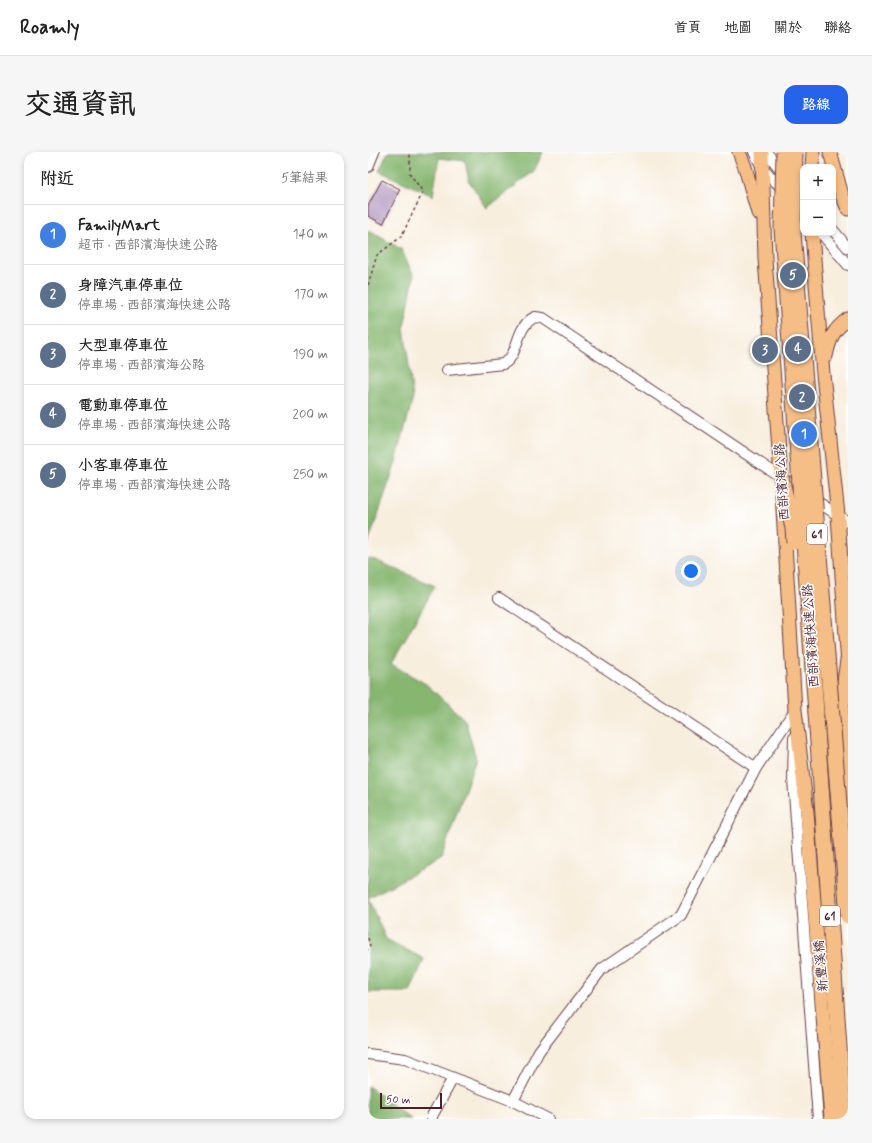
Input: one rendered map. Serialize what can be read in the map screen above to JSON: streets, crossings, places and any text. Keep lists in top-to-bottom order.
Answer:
{
  "streets": {
    "highway": ["61", "西部濱海快速公路"],
    "main road": ["西部濱海公路", "新豐溪橋"]
  },
  "crossings": [
    ["西部濱海公路", "新豐溪橋"]
  ],
  "scale_bar": "50 m",
  "page": {
    "header": "Roamly",
    "nav": [
      "首頁",
      "地圖",
      "關於",
      "聯絡"
    ],
    "title": "交通資訊",
    "buttons": "路線",
    "heading": ["附近", "5筆結果"],
    "map_buttons": ["+", "−"],
    "list": [
      {
        "mark": "1",
        "name": "FamilyMart",
        "note": "超市 · 西部濱海快速公路",
        "value": "140 m"
      },
      {
        "mark": "2",
        "name": "身障汽車停車位",
        "note": "停車場 · 西部濱海快速公路",
        "value": "170 m"
      },
      {
        "mark": "3",
        "name": "大型車停車位",
        "note": "停車場 · 西部濱海公路",
        "value": "190 m"
      },
      {
        "mark": "4",
        "name": "電動車停車位",
        "note": "停車場 · 西部濱海快速公路",
        "value": "200 m"
      },
      {
        "mark": "5",
        "name": "小客車停車位",
        "note": "停車場 · 西部濱海快速公路",
        "value": "250 m"
      }
    ],
    "pins": [
      "5",
      "4",
      "3",
      "2",
      "1"
    ],
    "scale": "50 m"
  }
}
